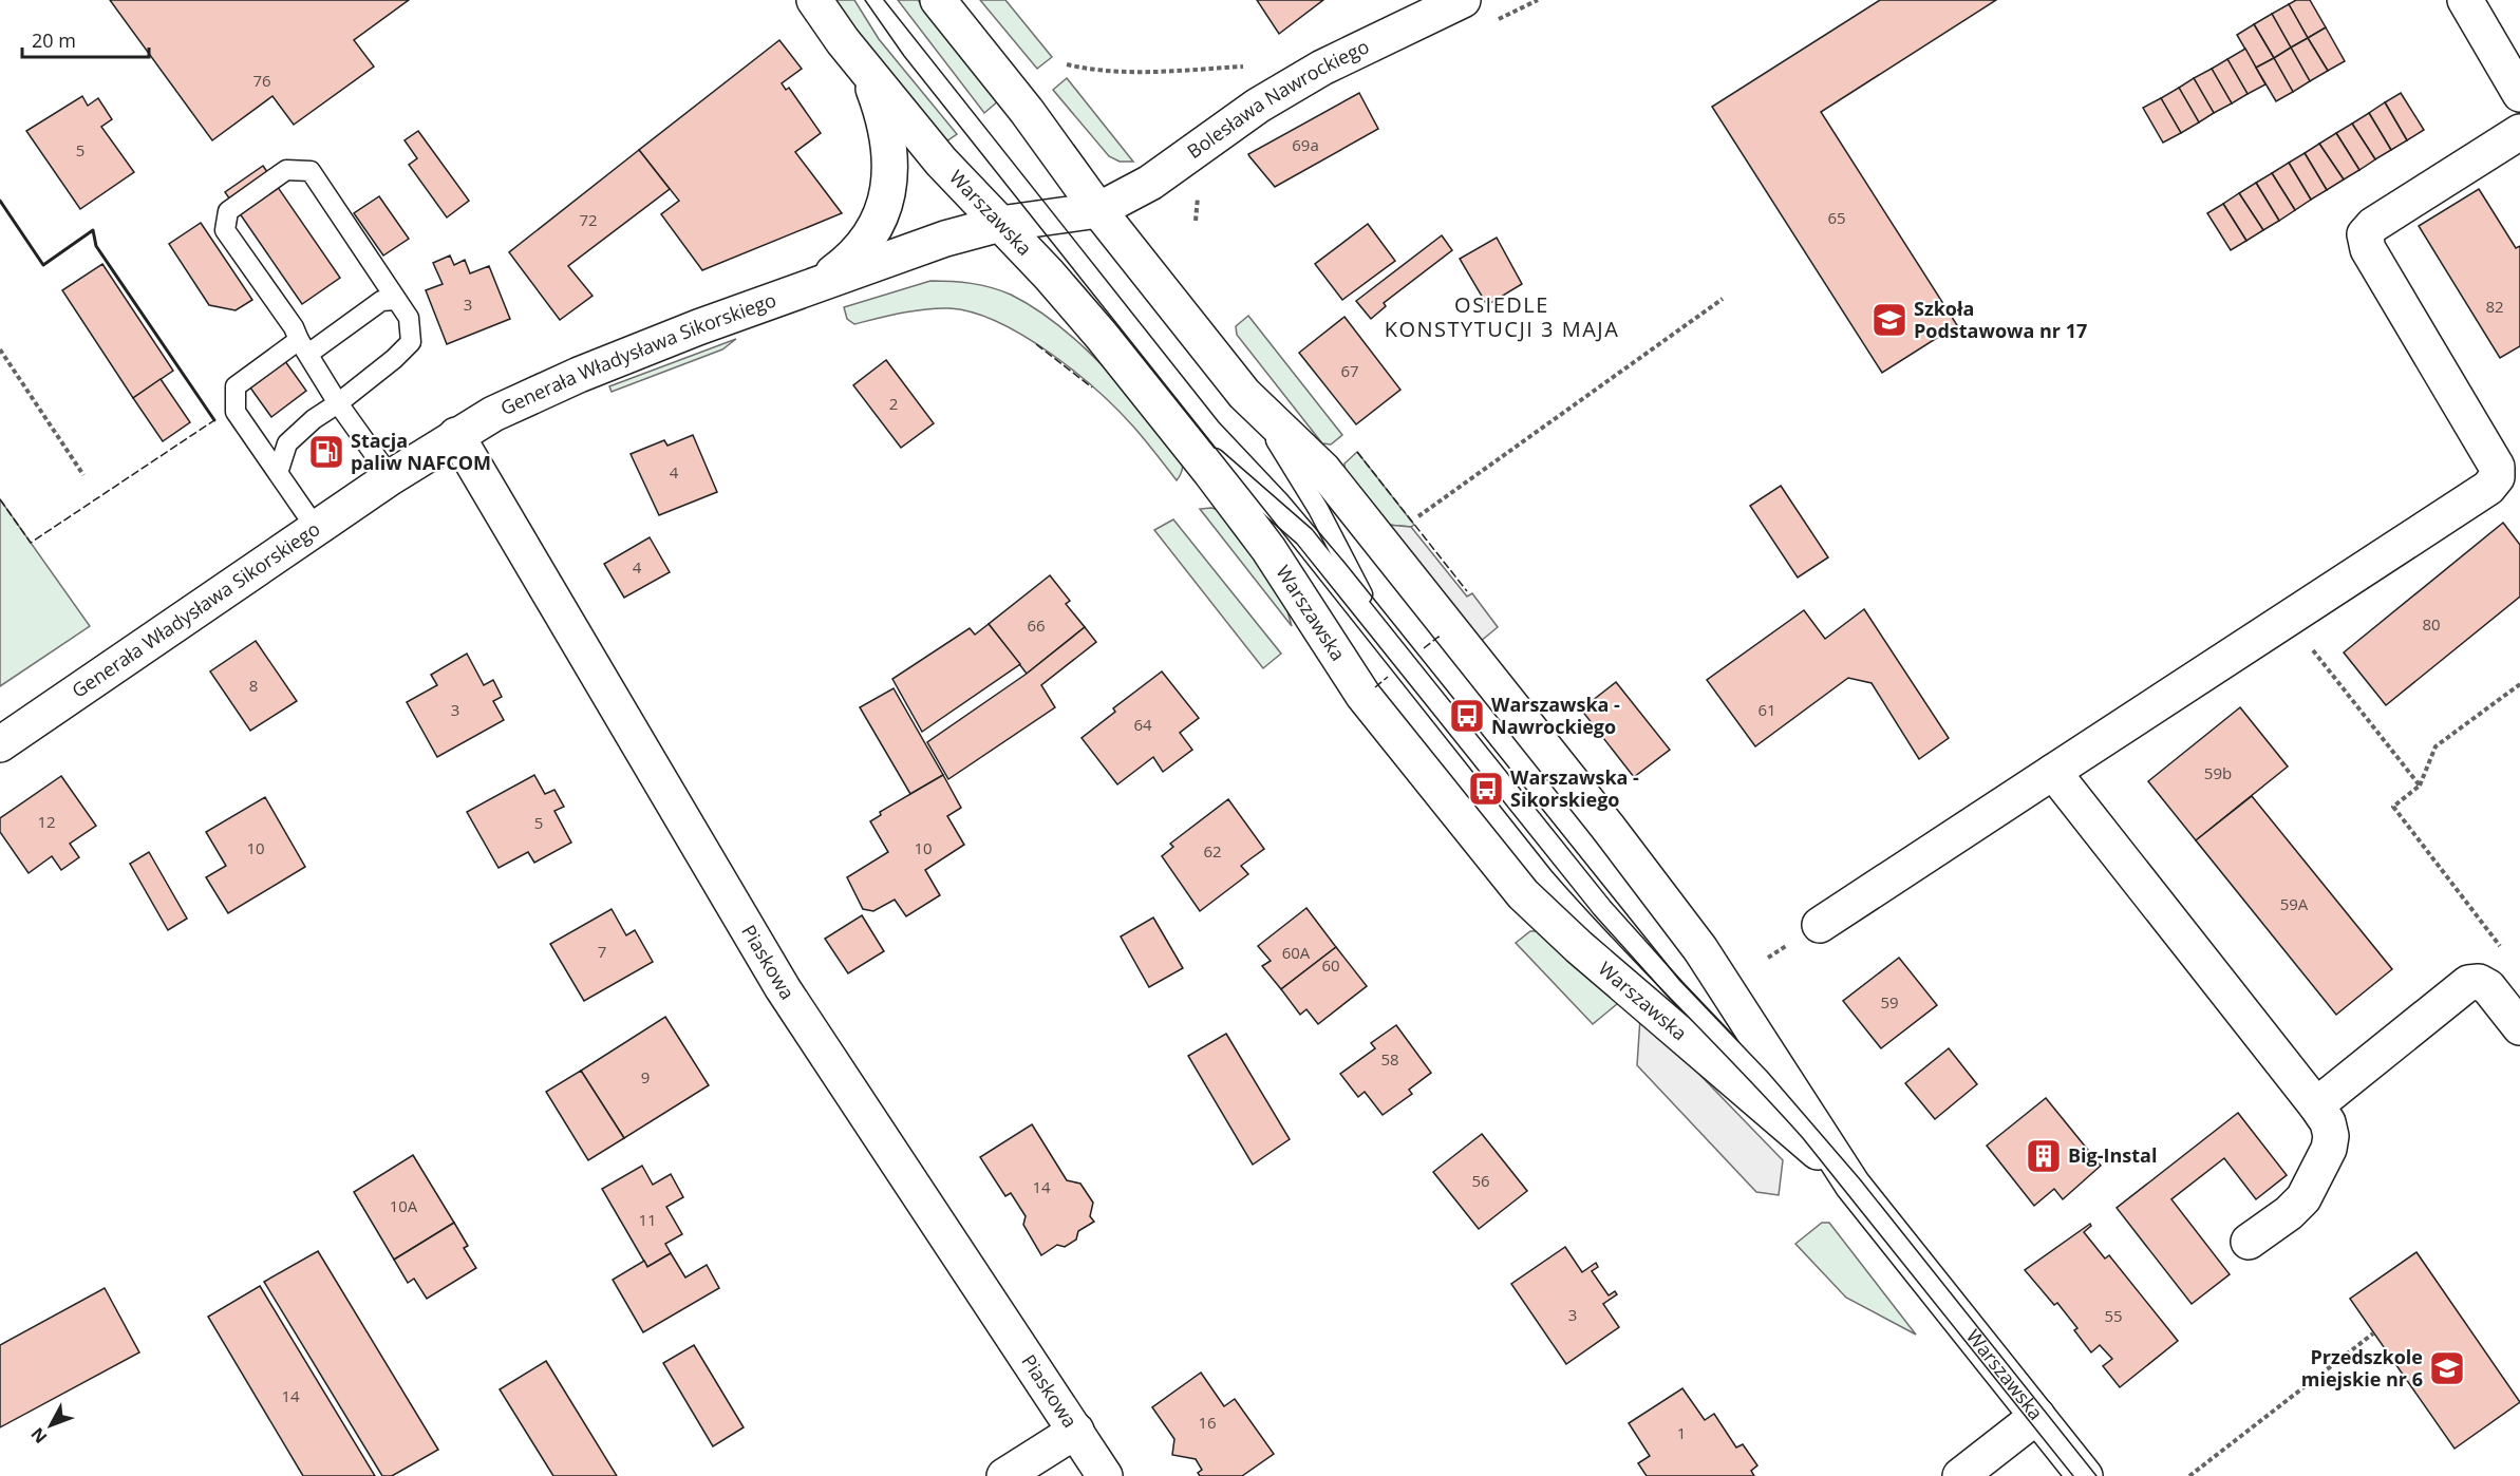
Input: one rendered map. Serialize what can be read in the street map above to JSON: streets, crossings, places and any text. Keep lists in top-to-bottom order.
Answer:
{
  "streets": {
    "street": [
      "Bolesława Nawrockiego",
      "Warszawska",
      "Generała Władysława Sikorskiego",
      "Piaskowa"
    ]
  },
  "crossings": [
    ["Bolesława Nawrockiego", "Warszawska"],
    ["Bolesława Nawrockiego", "Generała Władysława Sikorskiego"],
    ["Warszawska", "Generała Władysława Sikorskiego"],
    ["Generała Władysława Sikorskiego", "Piaskowa"]
  ],
  "districts": ["OSIEDLE KONSTYTUCJI 3 MAJA"],
  "places": {
    "school or university": ["Szkoła Podstawowa nr 17", "Przedszkole miejskie nr 6"],
    "fuel station": ["Stacja paliw NAFCOM"],
    "bus stop": ["Warszawska - Nawrockiego", "Warszawska - Sikorskiego"],
    "building": ["Big-Instal"]
  },
  "house_numbers": [
    "76",
    "69a",
    "5",
    "65",
    "72",
    "3",
    "82",
    "67",
    "2",
    "4",
    "4",
    "80",
    "66",
    "8",
    "3",
    "61",
    "64",
    "59b",
    "12",
    "5",
    "10",
    "10",
    "62",
    "59A",
    "7",
    "60A",
    "60",
    "59",
    "58",
    "9",
    "56",
    "14",
    "10A",
    "11",
    "3",
    "55",
    "14",
    "16",
    "1"
  ],
  "scale_bar": "20 m",
  "north": "bottom left"
}
